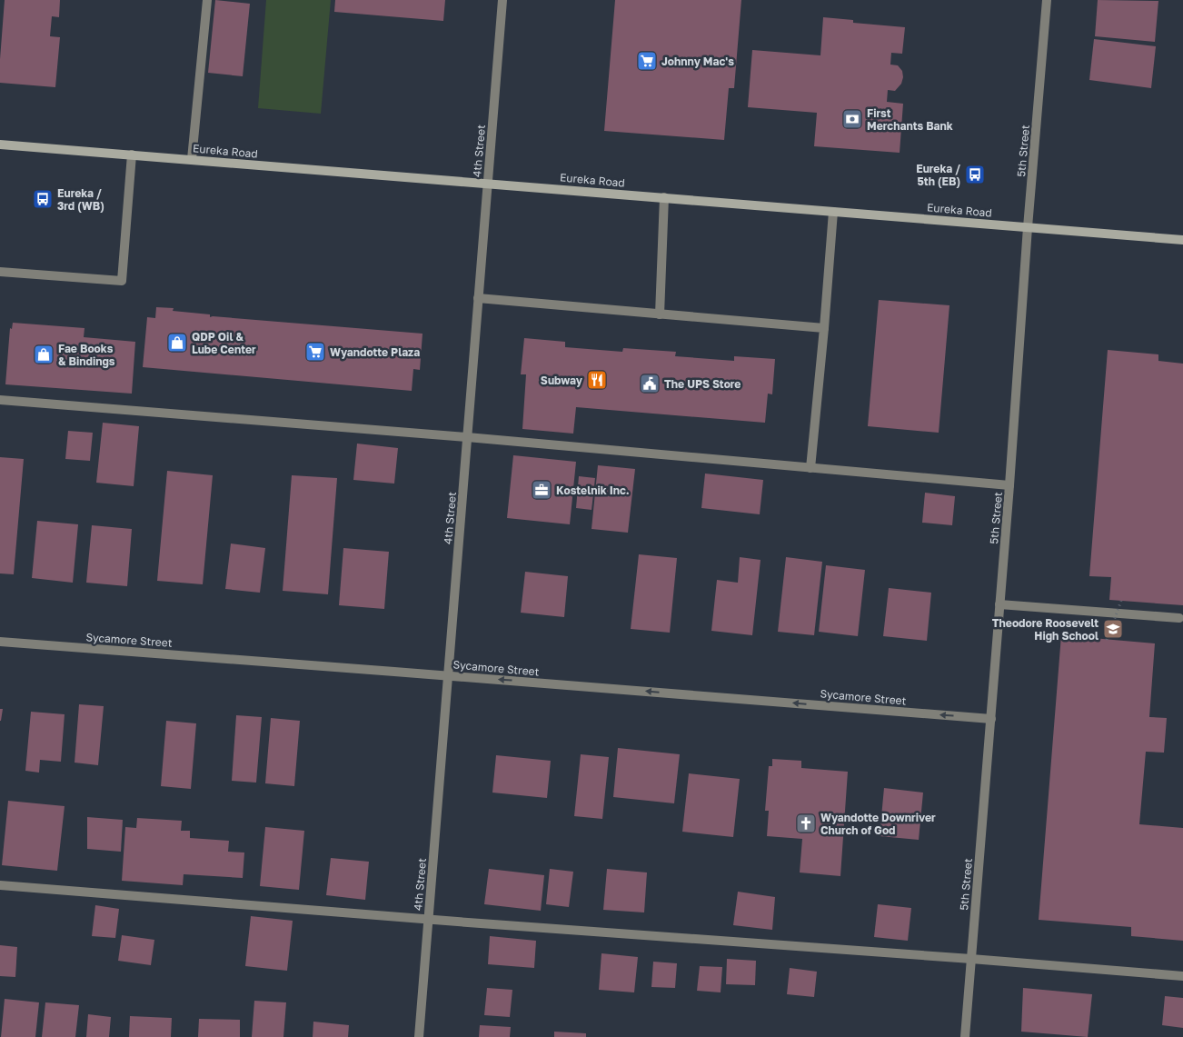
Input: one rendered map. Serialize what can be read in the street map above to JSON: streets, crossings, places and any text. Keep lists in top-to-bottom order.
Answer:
{
  "streets": {
    "main road": ["Eureka Road"],
    "street": ["4th Street", "5th Street", "Sycamore Street"]
  },
  "crossings": [
    ["Eureka Road", "4th Street"],
    ["Eureka Road", "5th Street"],
    ["4th Street", "Sycamore Street"],
    ["5th Street", "Sycamore Street"]
  ],
  "one_way": ["Sycamore Street"],
  "places": {
    "supermarket": ["Johnny Mac's", "Wyandotte Plaza"],
    "bank": ["First Merchants Bank"],
    "bus stop": ["Eureka / 5th (EB)", "Eureka / 3rd (WB)"],
    "shop": ["QDP Oil & Lube Center", "Fae Books & Bindings"],
    "restaurant": ["Subway"],
    "public building": ["The UPS Store"],
    "office": ["Kostelnik Inc."],
    "school or university": ["Theodore Roosevelt High School"],
    "church": ["Wyandotte Downriver Church of God"]
  }
}
